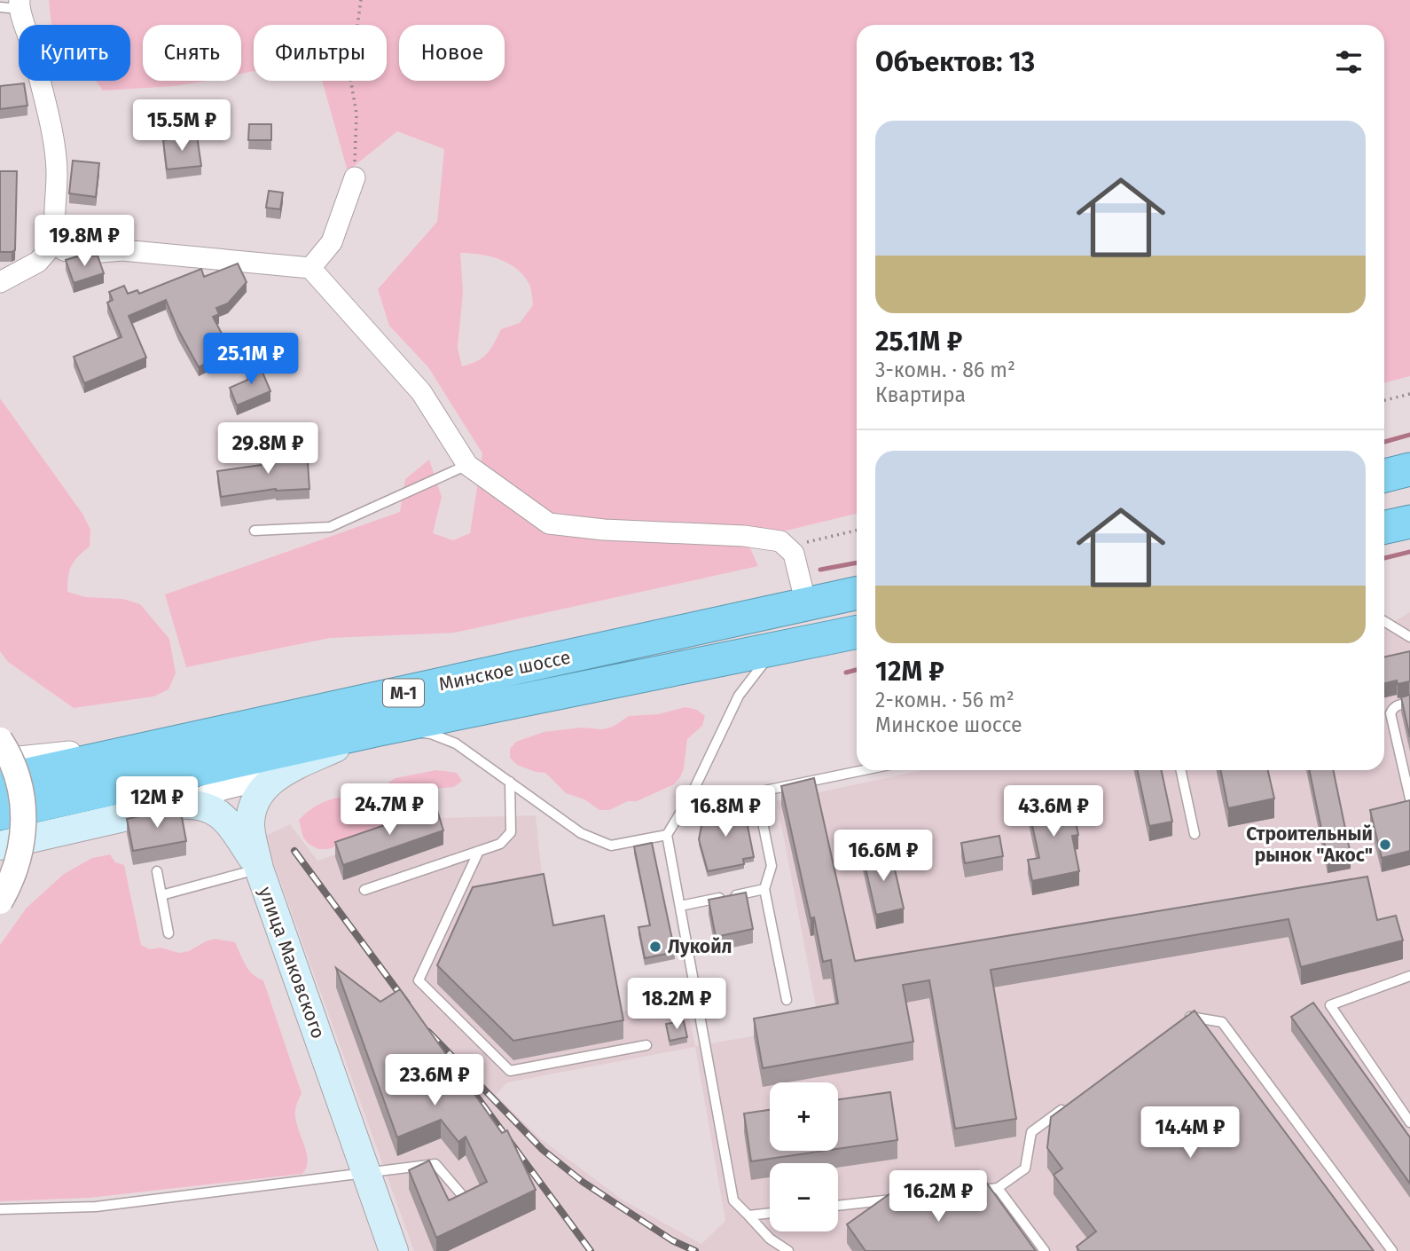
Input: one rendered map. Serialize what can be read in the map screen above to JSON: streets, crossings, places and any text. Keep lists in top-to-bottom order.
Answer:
{
  "streets": {
    "highway": ["Минское шоссе", "М-1"],
    "main road": ["улица Маковского"]
  },
  "crossings": [
    ["Минское шоссе", "улица Маковского"]
  ],
  "places": ["Строительный рынок \"Акос\"", "Лукойл"],
  "page": {
    "chip": [
      "Купить",
      "Снять",
      "Фильтры",
      "Новое"
    ],
    "heading": "Объектов: 13",
    "price": [
      "15.5M ₽",
      "19.8M ₽",
      "25.1M ₽",
      "29.8M ₽",
      "12M ₽",
      "24.7M ₽",
      "16.8M ₽",
      "43.6M ₽",
      "16.6M ₽",
      "18.2M ₽",
      "23.6M ₽",
      "14.4M ₽",
      "16.2M ₽"
    ],
    "list": [
      {
        "name": "25.1M ₽",
        "note": "3-комн. · 86 m² · Квартира"
      },
      {
        "name": "12M ₽",
        "note": "2-комн. · 56 m² · Минское шоссе"
      }
    ],
    "map_buttons": ["+", "−"]
  }
}
